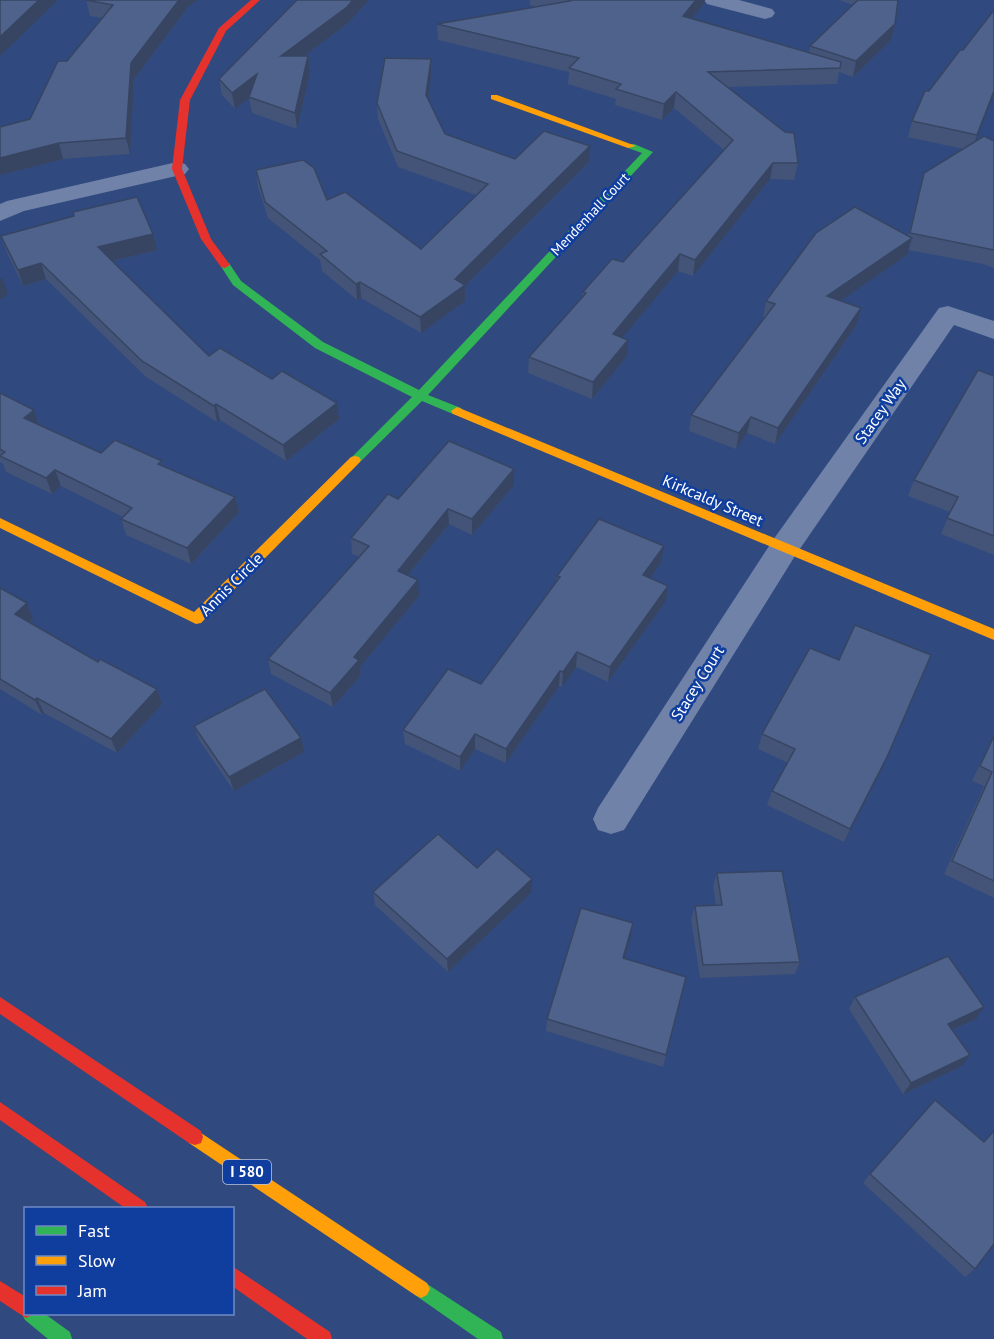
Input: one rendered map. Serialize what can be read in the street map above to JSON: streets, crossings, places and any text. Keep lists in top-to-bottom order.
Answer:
{
  "streets": {
    "main road": [
      "Mendenhall Court",
      "Kirkcaldy Street",
      "Annis Circle",
      "I 580"
    ],
    "street": ["Stacey Way", "Stacey Court"]
  },
  "crossings": [
    ["Mendenhall Court", "Kirkcaldy Street"],
    ["Mendenhall Court", "Annis Circle"],
    ["Stacey Way", "Kirkcaldy Street"],
    ["Stacey Way", "Stacey Court"],
    ["Kirkcaldy Street", "Annis Circle"],
    ["Kirkcaldy Street", "Stacey Court"]
  ],
  "legend": ["Fast", "Slow", "Jam"]
}
